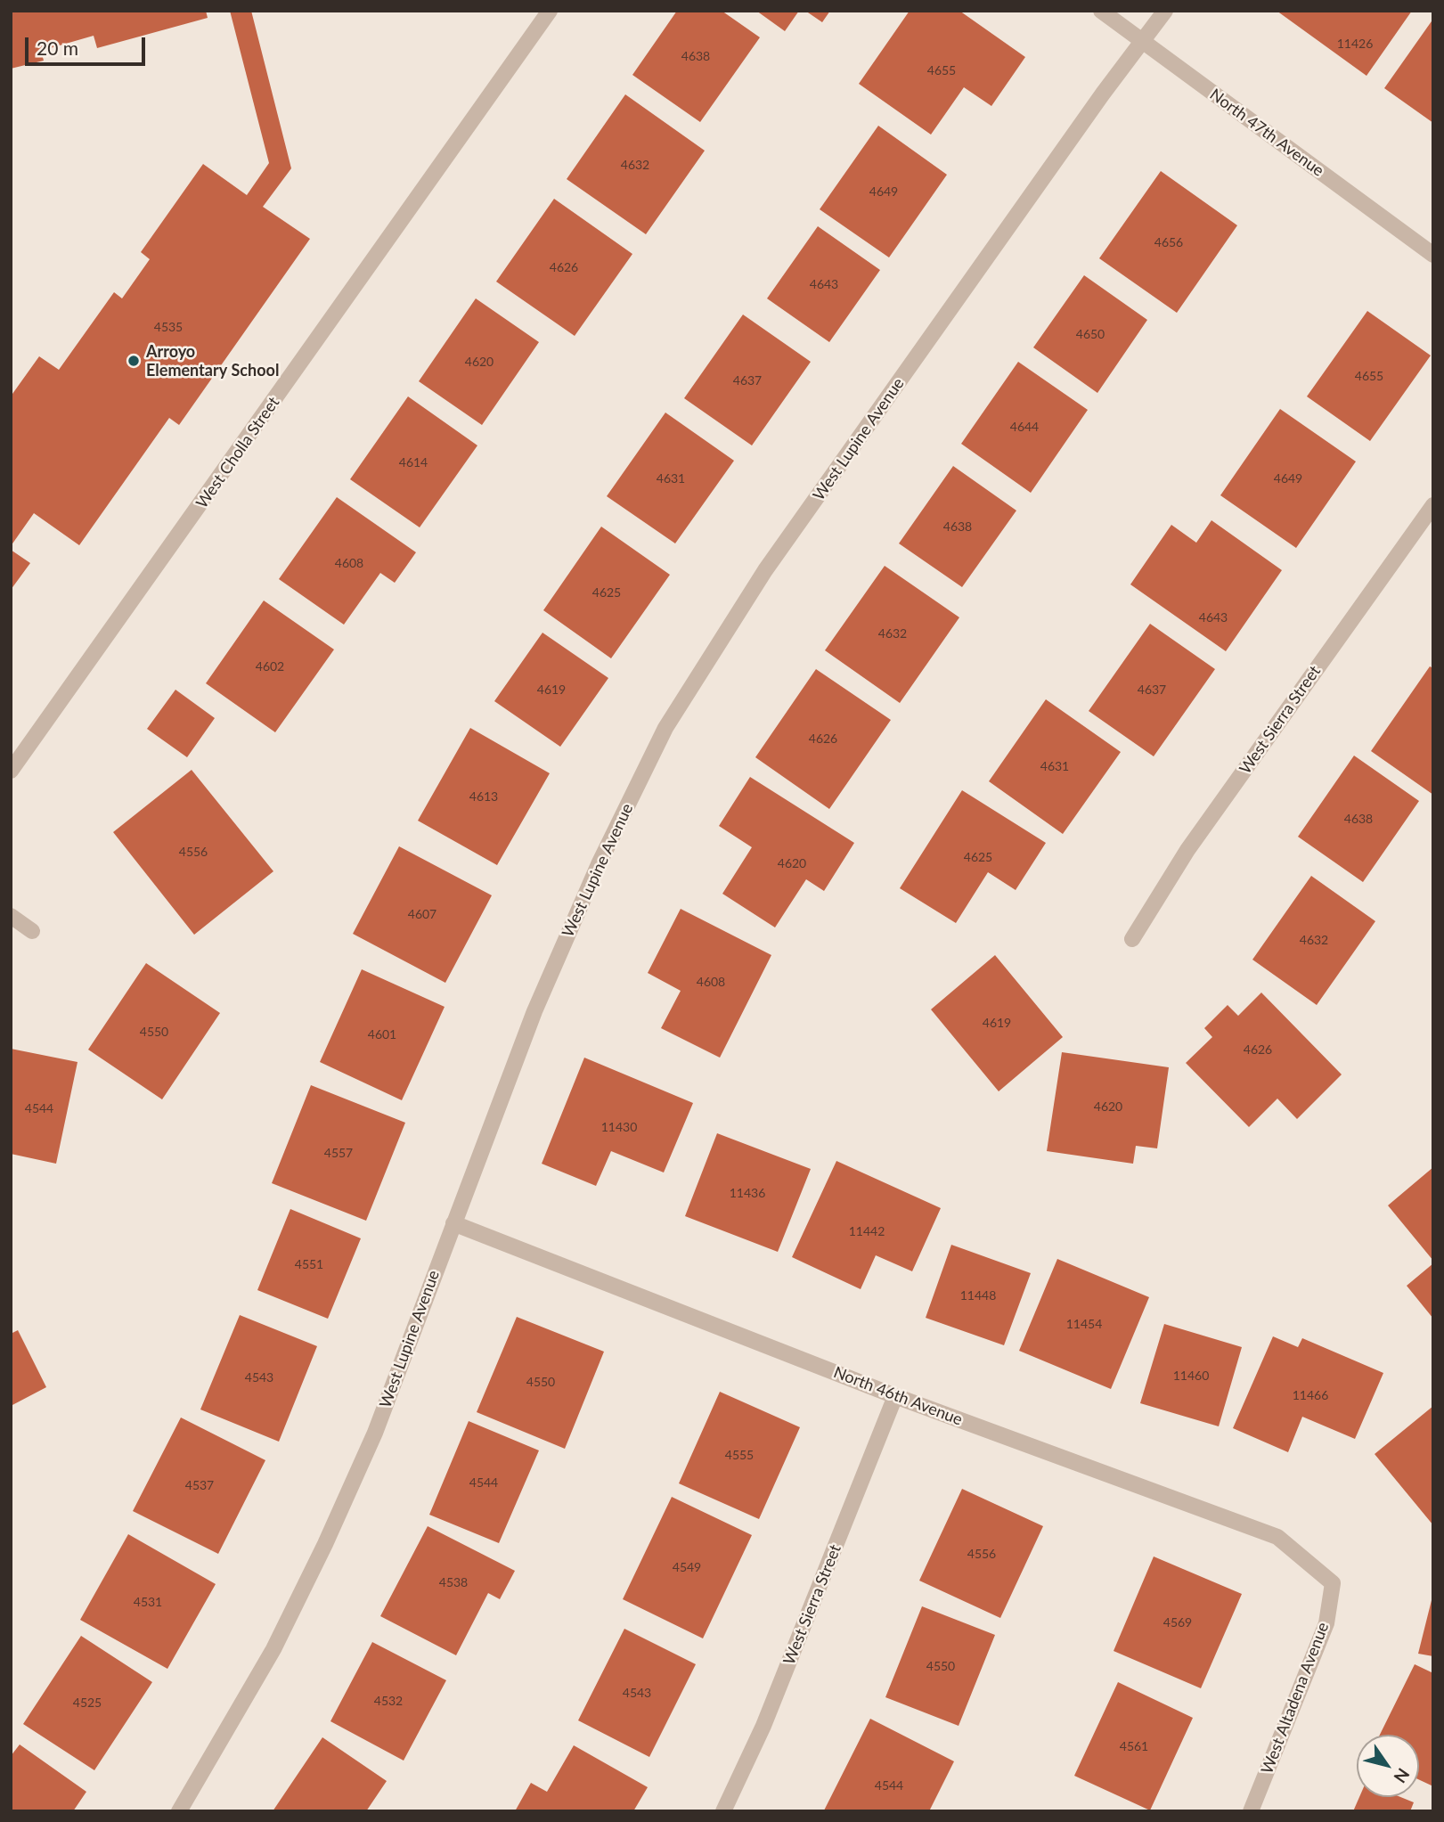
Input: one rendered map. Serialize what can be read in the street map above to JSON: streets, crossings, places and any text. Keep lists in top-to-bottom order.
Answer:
{
  "streets": {
    "street": [
      "North 47th Avenue",
      "West Lupine Avenue",
      "West Cholla Street",
      "West Sierra Street",
      "North 46th Avenue",
      "West Altadena Avenue"
    ]
  },
  "crossings": [
    ["North 47th Avenue", "West Lupine Avenue"],
    ["West Lupine Avenue", "North 46th Avenue"],
    ["West Sierra Street", "North 46th Avenue"],
    ["North 46th Avenue", "West Altadena Avenue"]
  ],
  "places": ["Arroyo Elementary School"],
  "house_numbers": [
    "11426",
    "4638",
    "4655",
    "4632",
    "4649",
    "4656",
    "4626",
    "4643",
    "4535",
    "4650",
    "4620",
    "4655",
    "4637",
    "4644",
    "4614",
    "4631",
    "4649",
    "4638",
    "4608",
    "4625",
    "4643",
    "4632",
    "4602",
    "4619",
    "4637",
    "4626",
    "4631",
    "4613",
    "4638",
    "4556",
    "4625",
    "4620",
    "4607",
    "4632",
    "4608",
    "4619",
    "4550",
    "4601",
    "4626",
    "4620",
    "4544",
    "11430",
    "4557",
    "11436",
    "11442",
    "4551",
    "11448",
    "11454",
    "11460",
    "4543",
    "4550",
    "11466",
    "4555",
    "4544",
    "4537",
    "4556",
    "4549",
    "4538",
    "4531",
    "4569",
    "4550",
    "4543",
    "4532",
    "4525",
    "4561",
    "4544"
  ],
  "scale_bar": "20 m",
  "north": "bottom right"
}
